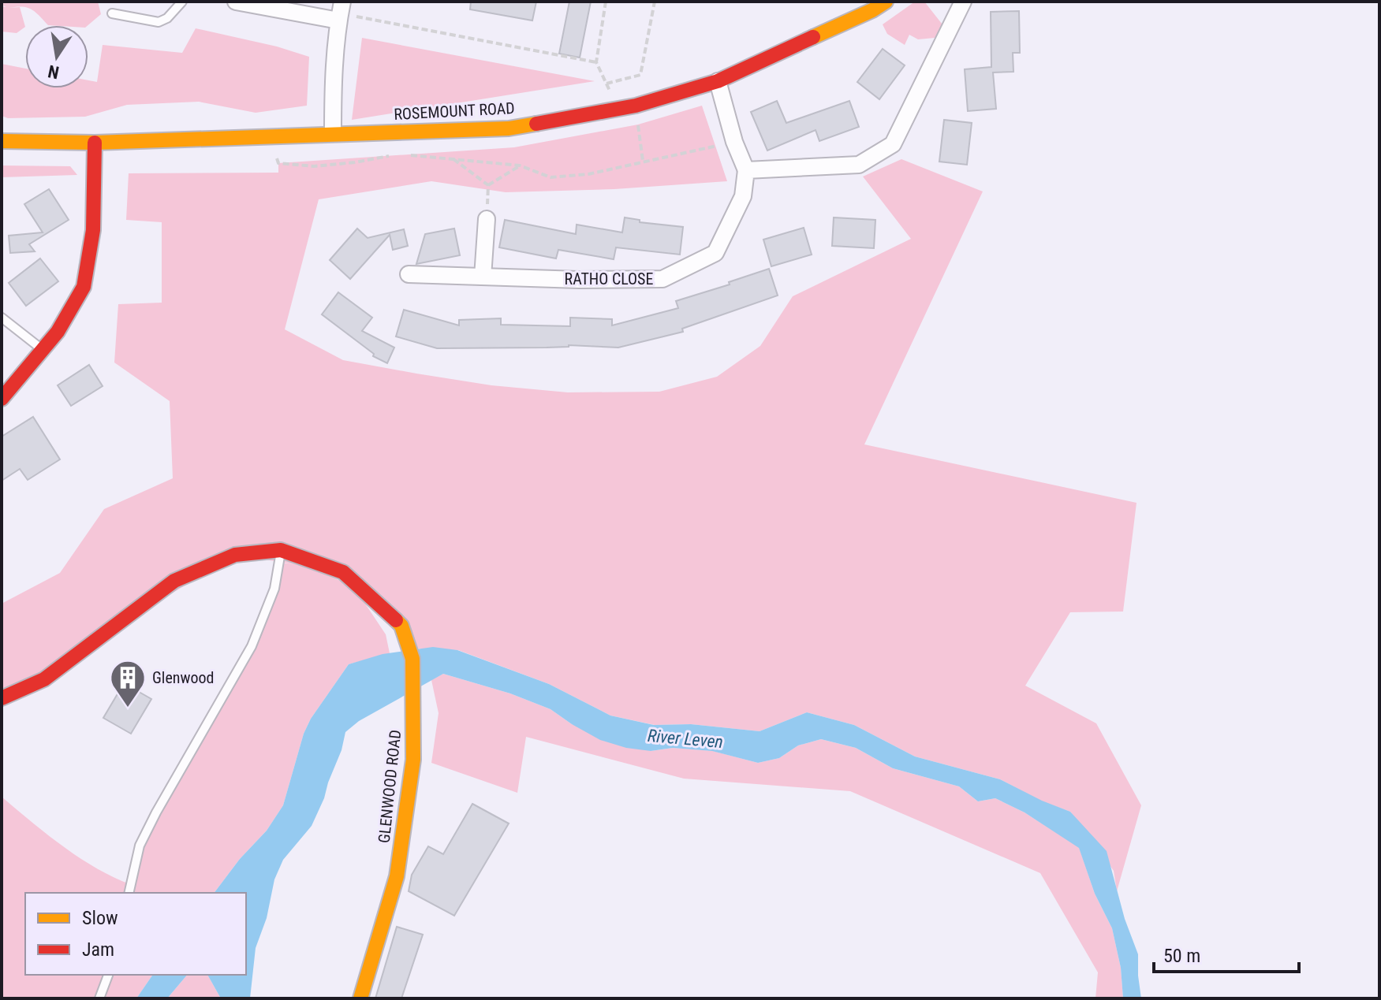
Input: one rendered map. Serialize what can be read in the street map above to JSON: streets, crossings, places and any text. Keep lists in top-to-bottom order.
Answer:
{
  "streets": {
    "street": ["ROSEMOUNT ROAD", "RATHO CLOSE", "GLENWOOD ROAD"]
  },
  "water": ["River Leven"],
  "places": {
    "building": ["Glenwood"]
  },
  "legend": ["Slow", "Jam"],
  "scale_bar": "50 m",
  "north": "bottom"
}
